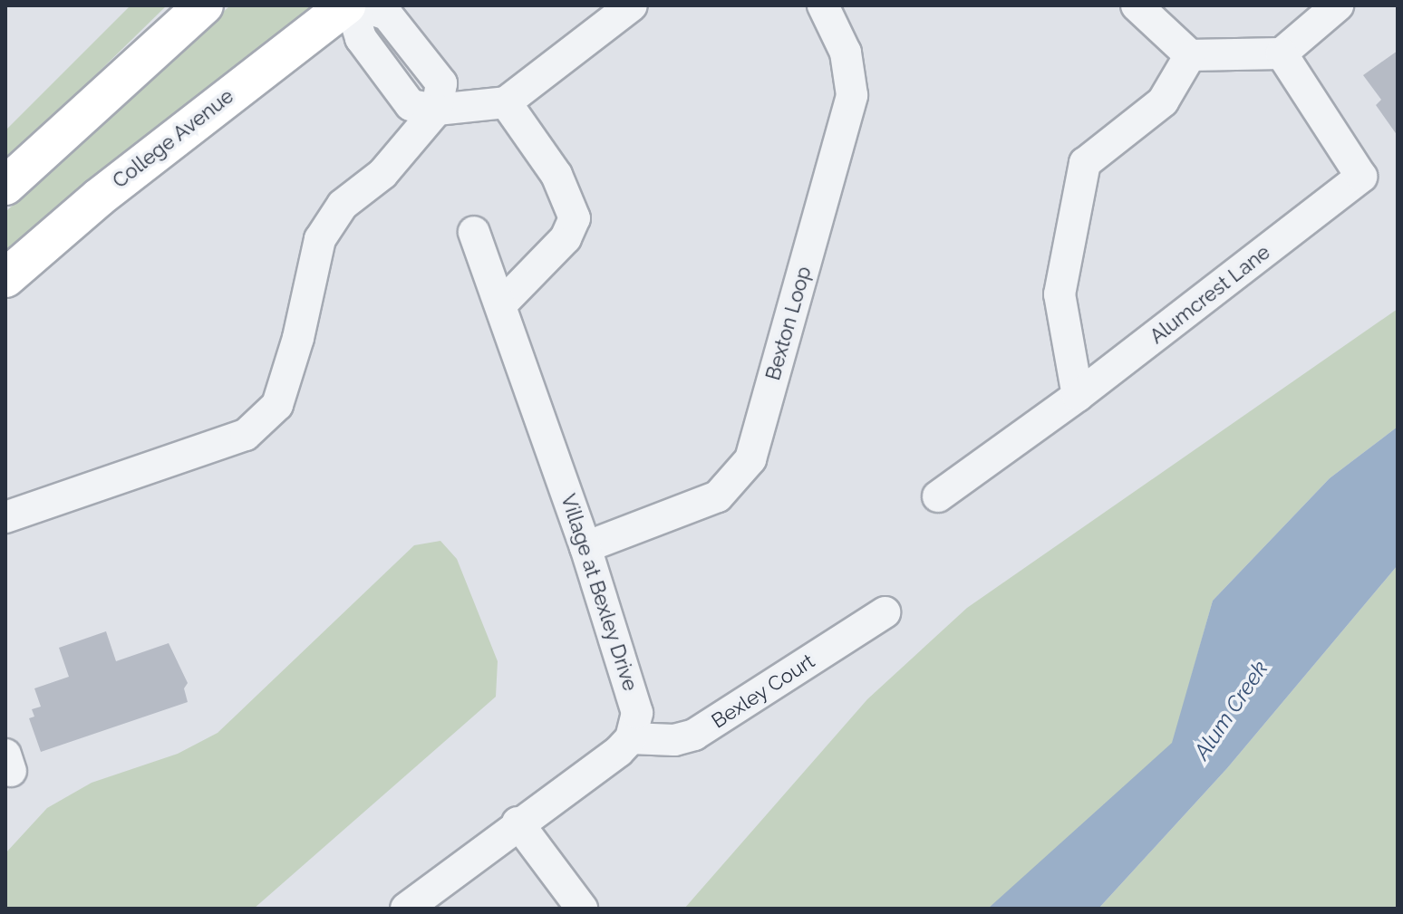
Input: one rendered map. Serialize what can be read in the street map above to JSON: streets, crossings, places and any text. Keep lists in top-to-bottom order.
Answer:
{
  "streets": {
    "main road": ["College Avenue"],
    "street": [
      "Alumcrest Lane",
      "Bexton Loop",
      "Village at Bexley Drive",
      "Bexley Court"
    ]
  },
  "crossings": [
    ["Bexton Loop", "Village at Bexley Drive"],
    ["Village at Bexley Drive", "Bexley Court"]
  ],
  "water": ["Alum Creek"]
}
